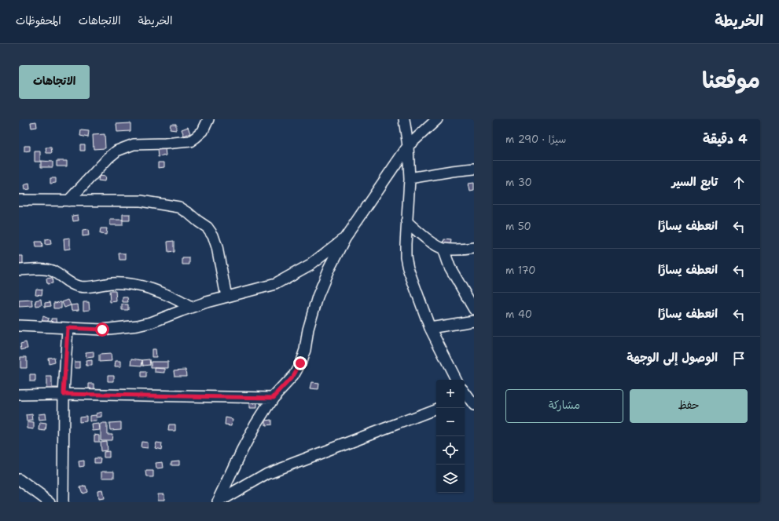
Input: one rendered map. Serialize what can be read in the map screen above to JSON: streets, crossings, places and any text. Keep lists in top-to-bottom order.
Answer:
{
  "page": {
    "header": "الخريطة",
    "nav": ["الخريطة", "الاتجاهات", "المحفوظات"],
    "title": "موقعنا",
    "buttons": [
      "الاتجاهات",
      ["حفظ", "مشاركة"]
    ],
    "heading": ["4 دقيقة", "سيرًا · 290 m"],
    "list": [
      ["تابع السير", "30 m"],
      ["انعطف يسارًا", "50 m"],
      ["انعطف يسارًا", "170 m"],
      ["انعطف يسارًا", "40 m"],
      "الوصول إلى الوجهة"
    ],
    "map_buttons": ["+", "−"]
  }
}
